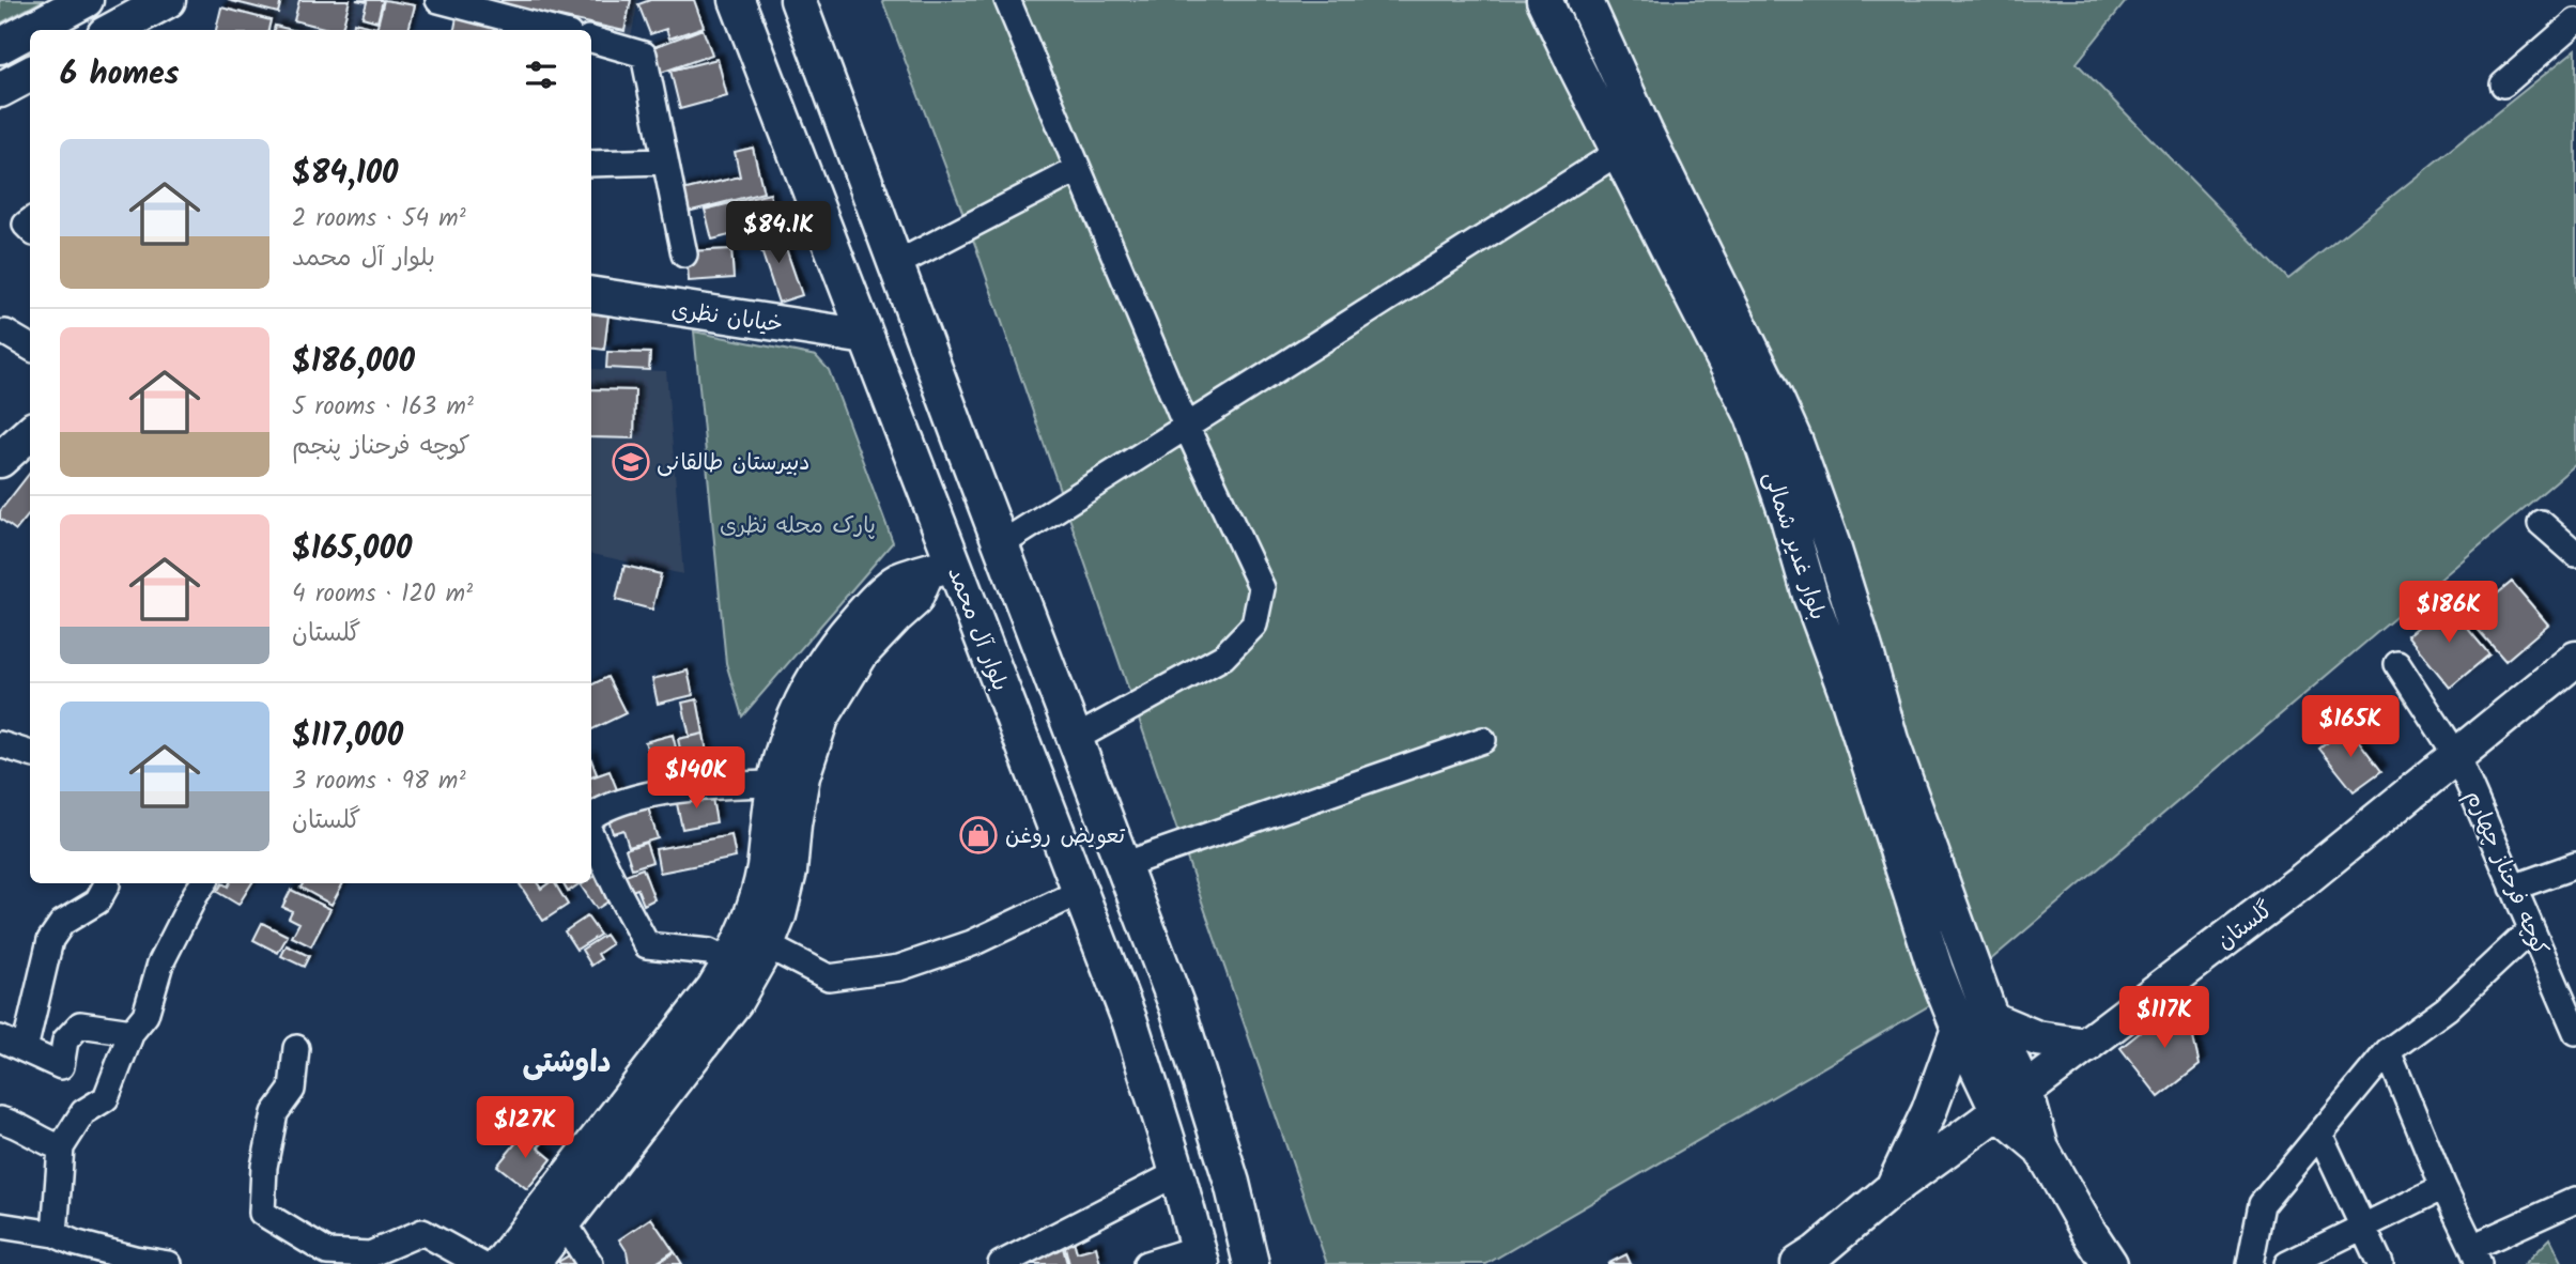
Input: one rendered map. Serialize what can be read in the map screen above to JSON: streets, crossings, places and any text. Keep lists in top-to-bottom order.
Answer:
{
  "streets": {
    "main road": [
      "خیابان نظری",
      "بلوار غدیر شمالی",
      "بلوار آل محمد",
      "گلستان"
    ],
    "street": ["کوچه فرحناز چهارم"]
  },
  "crossings": [
    ["خیابان نظری", "بلوار آل محمد"],
    ["بلوار غدیر شمالی", "گلستان"],
    ["کوچه فرحناز چهارم", "گلستان"]
  ],
  "districts": ["داوشتی"],
  "parks": ["پارک محله نظری"],
  "places": {
    "school or university": ["دبیرستان طالقانی"],
    "shop": ["تعویض روغن"]
  },
  "page": {
    "heading": "6 homes",
    "list": [
      {
        "name": "$84,100",
        "note": "2 rooms · 54 m² · بلوار آل محمد"
      },
      {
        "name": "$186,000",
        "note": "5 rooms · 163 m² · کوچه فرحناز پنجم"
      },
      {
        "name": "$165,000",
        "note": "4 rooms · 120 m² · گلستان"
      },
      {
        "name": "$117,000",
        "note": "3 rooms · 98 m² · گلستان"
      }
    ],
    "price": [
      "$84.1K",
      "$186K",
      "$165K",
      "$140K",
      "$117K",
      "$127K"
    ]
  }
}
